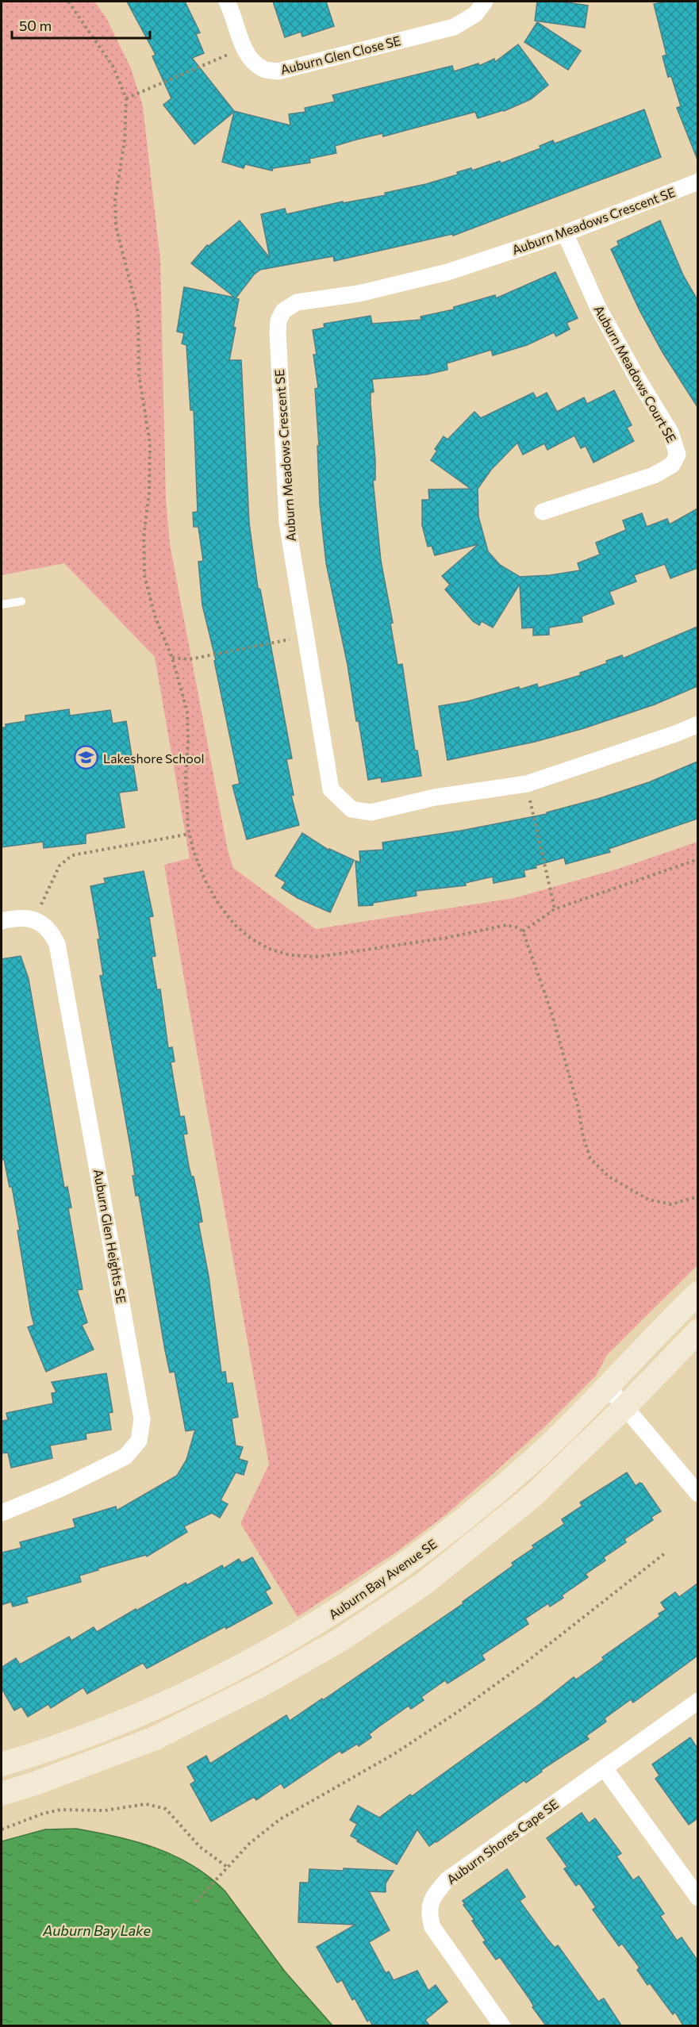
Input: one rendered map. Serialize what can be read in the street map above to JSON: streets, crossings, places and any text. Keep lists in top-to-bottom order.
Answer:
{
  "streets": {
    "street": [
      "Auburn Glen Close SE",
      "Auburn Meadows Crescent SE",
      "Auburn Meadows Court SE",
      "Auburn Glen Heights SE",
      "Auburn Bay Avenue SE",
      "Auburn Shores Cape SE"
    ]
  },
  "crossings": [
    ["Auburn Meadows Crescent SE", "Auburn Meadows Court SE"]
  ],
  "water": ["Auburn Bay Lake"],
  "places": {
    "school or university": ["Lakeshore School"]
  },
  "scale_bar": "50 m"
}
